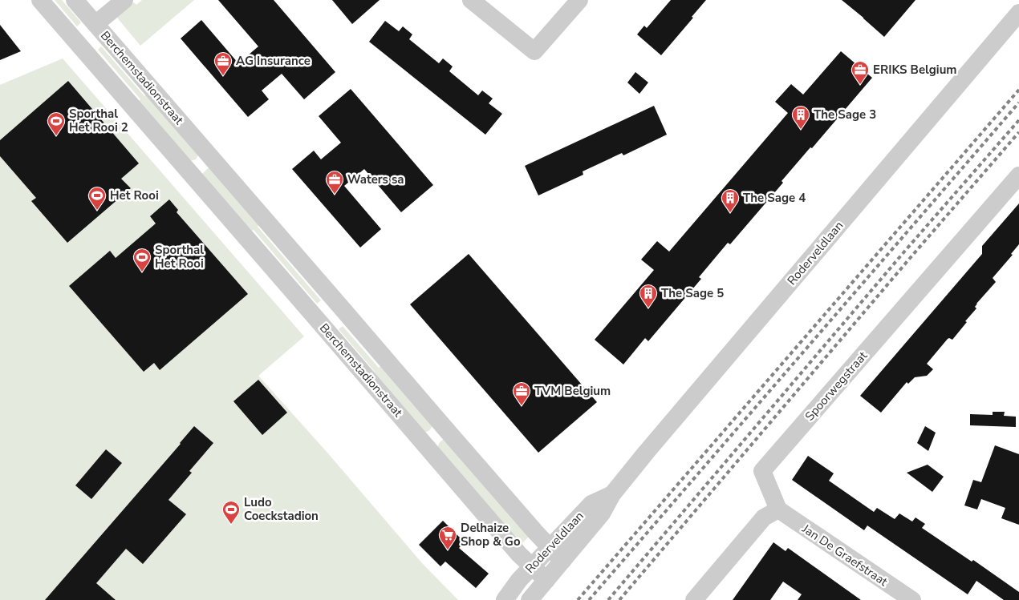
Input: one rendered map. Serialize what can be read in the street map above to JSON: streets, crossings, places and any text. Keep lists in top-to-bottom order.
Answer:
{
  "streets": {
    "street": [
      "Berchemstadionstraat",
      "Roderveldlaan",
      "Spoorwegstraat",
      "Jan De Graefstraat"
    ]
  },
  "crossings": [
    ["Berchemstadionstraat", "Roderveldlaan"],
    ["Spoorwegstraat", "Jan De Graefstraat"]
  ],
  "places": {
    "office": [
      "AG Insurance",
      "ERIKS Belgium",
      "Waters sa",
      "TVM Belgium"
    ],
    "building": ["The Sage 3", "The Sage 4", "The Sage 5"],
    "sports": [
      "Sporthal Het Rooi 2",
      "Het Rooi",
      "Sporthal Het Rooi",
      "Ludo Coeckstadion"
    ],
    "supermarket": ["Delhaize Shop & Go"]
  }
}
